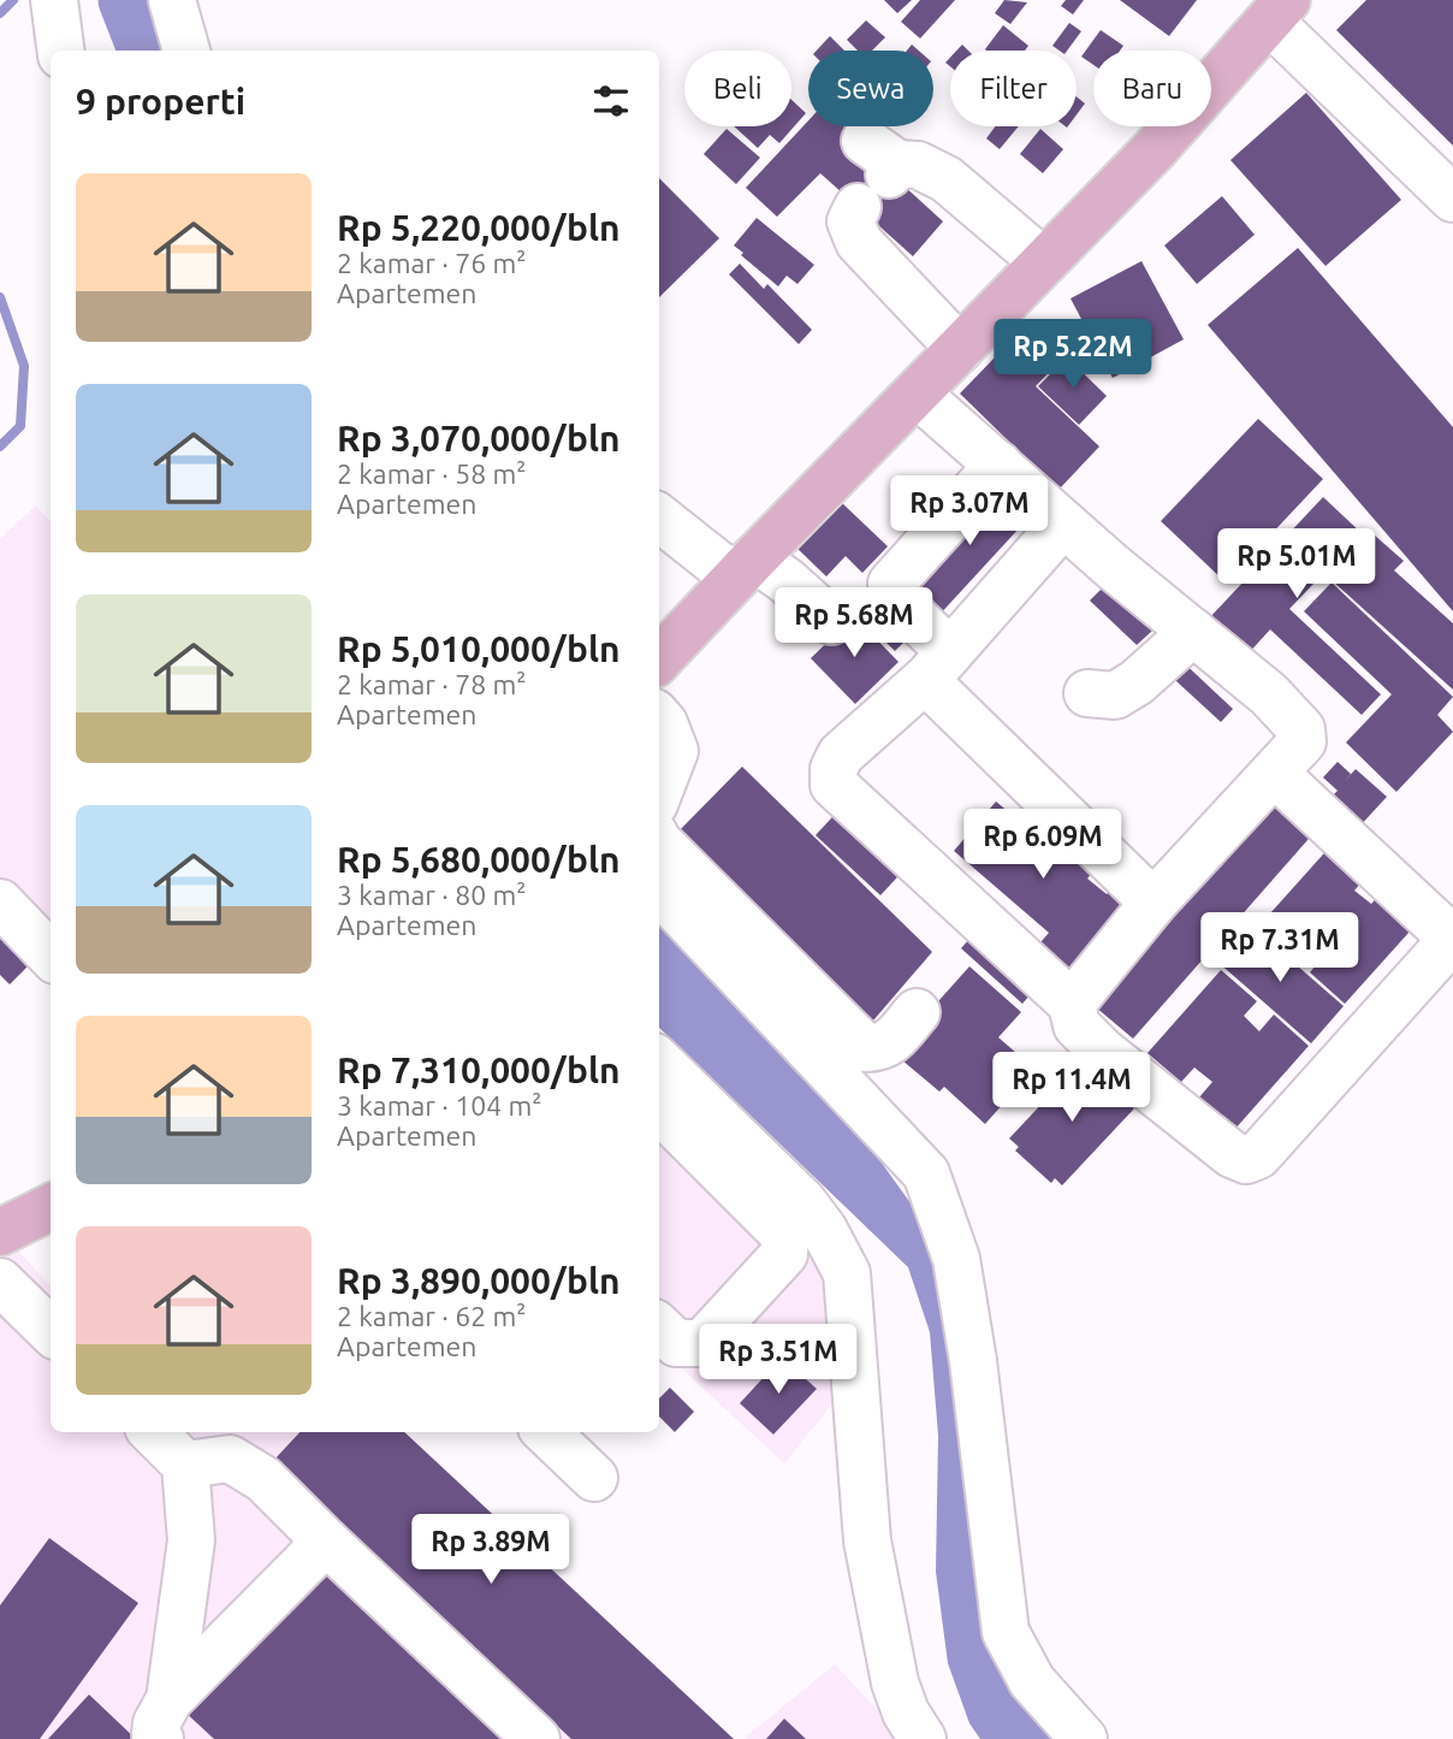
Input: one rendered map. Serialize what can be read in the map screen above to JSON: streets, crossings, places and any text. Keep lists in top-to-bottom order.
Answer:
{
  "page": {
    "chip": [
      "Beli",
      "Sewa",
      "Filter",
      "Baru"
    ],
    "heading": "9 properti",
    "list": [
      {
        "name": "Rp 5,220,000/bln",
        "note": "2 kamar · 76 m² · Apartemen"
      },
      {
        "name": "Rp 3,070,000/bln",
        "note": "2 kamar · 58 m² · Apartemen"
      },
      {
        "name": "Rp 5,010,000/bln",
        "note": "2 kamar · 78 m² · Apartemen"
      },
      {
        "name": "Rp 5,680,000/bln",
        "note": "3 kamar · 80 m² · Apartemen"
      },
      {
        "name": "Rp 7,310,000/bln",
        "note": "3 kamar · 104 m² · Apartemen"
      },
      {
        "name": "Rp 3,890,000/bln",
        "note": "2 kamar · 62 m² · Apartemen"
      }
    ],
    "price": [
      "Rp 5.22M",
      "Rp 3.07M",
      "Rp 5.01M",
      "Rp 5.68M",
      "Rp 6.09M",
      "Rp 7.31M",
      "Rp 11.4M",
      "Rp 3.51M",
      "Rp 3.89M"
    ]
  }
}
